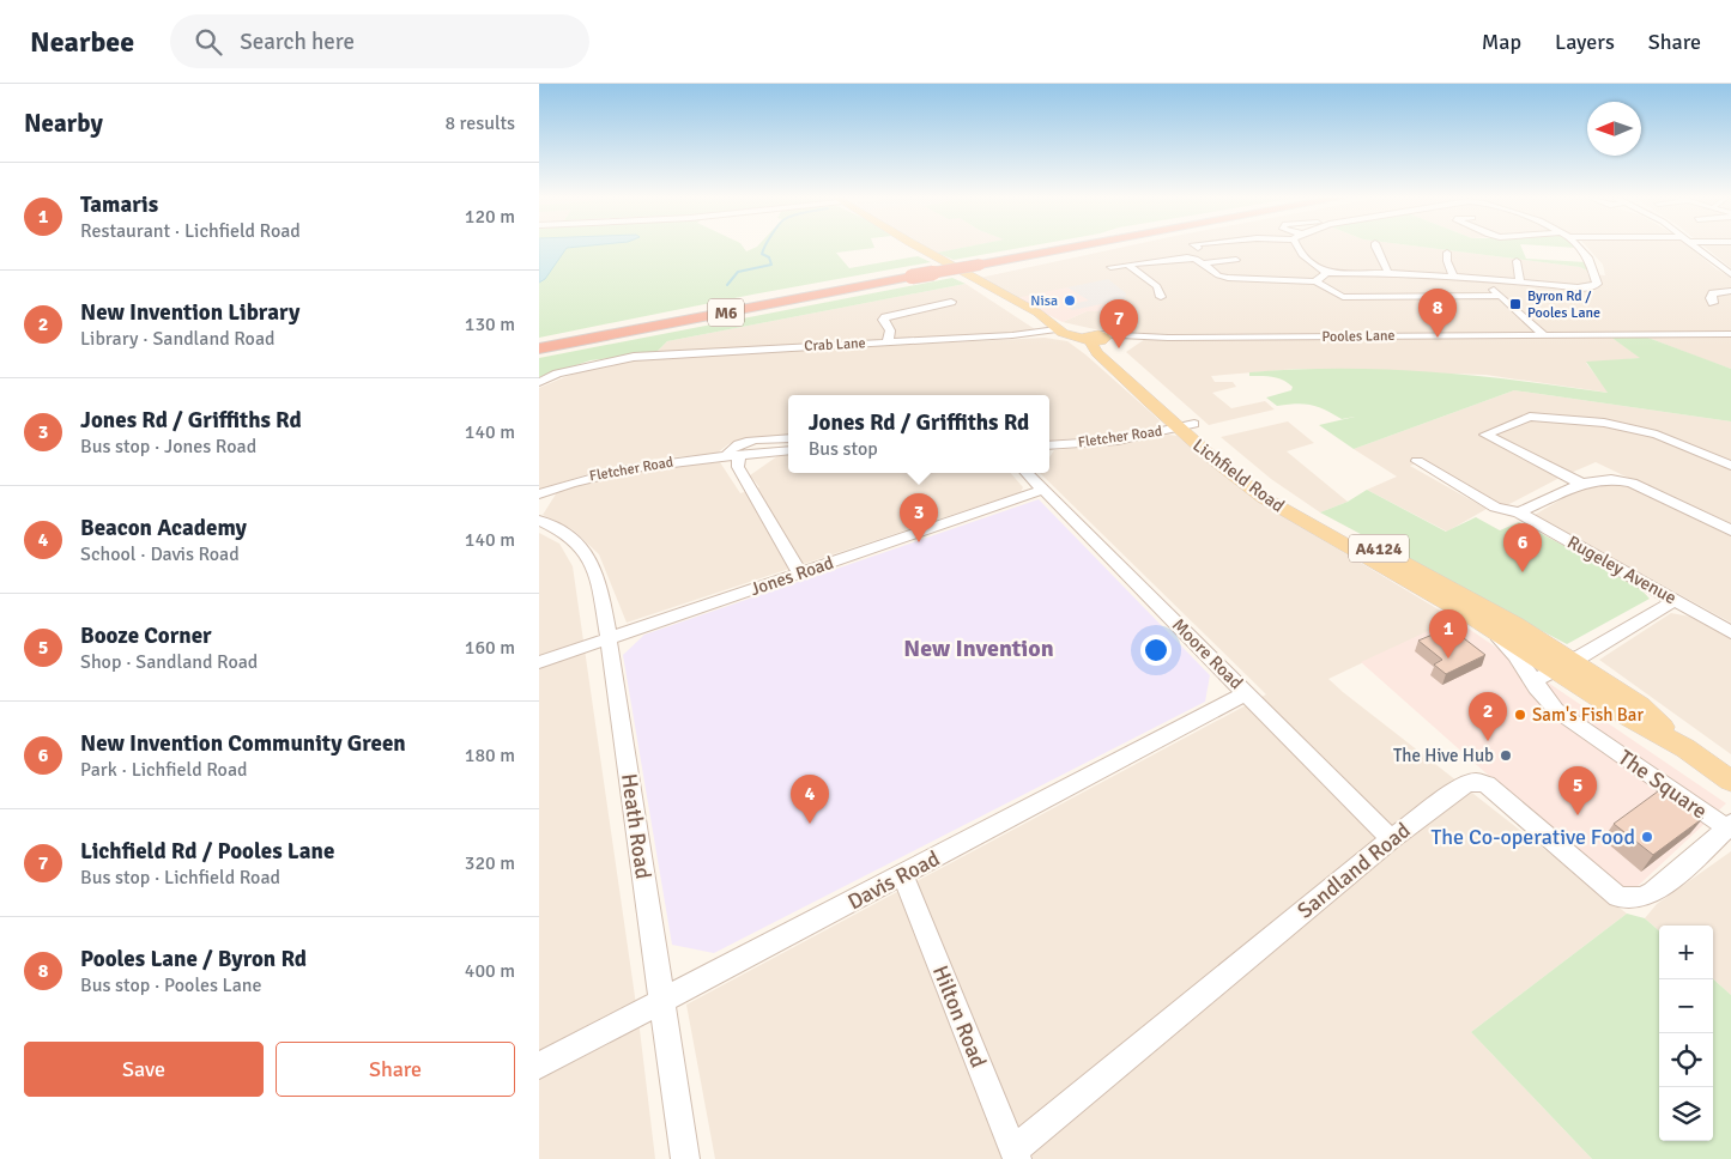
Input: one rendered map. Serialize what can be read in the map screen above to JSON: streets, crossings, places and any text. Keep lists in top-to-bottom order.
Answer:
{
  "streets": {
    "highway": ["M6"],
    "main road": ["Lichfield Road", "A4124"],
    "street": [
      "Pooles Lane",
      "Crab Lane",
      "Fletcher Road",
      "Rugeley Avenue",
      "Jones Road",
      "Moore Road",
      "The Square",
      "Heath Road",
      "Sandland Road",
      "Davis Road",
      "Hilton Road"
    ]
  },
  "crossings": [
    ["Pooles Lane", "Lichfield Road"],
    ["Fletcher Road", "Lichfield Road"],
    ["Lichfield Road", "The Square"],
    ["Jones Road", "Moore Road"],
    ["Jones Road", "Heath Road"],
    ["Moore Road", "Sandland Road"],
    ["Moore Road", "Davis Road"],
    ["The Square", "Sandland Road"],
    ["Heath Road", "Davis Road"],
    ["Sandland Road", "Hilton Road"],
    ["Davis Road", "Hilton Road"]
  ],
  "districts": ["New Invention"],
  "places": {
    "other": [
      "Nisa",
      "Sam's Fish Bar",
      "The Hive Hub",
      "The Co-operative Food"
    ],
    "transit": ["Byron Rd / Pooles Lane"]
  },
  "north": "left",
  "page": {
    "header": "Nearbee",
    "search": "Search here",
    "nav": ["Map", "Layers", "Share"],
    "heading": ["Nearby", "8 results"],
    "list": [
      {
        "mark": "1",
        "name": "Tamaris",
        "note": "Restaurant · Lichfield Road",
        "value": "120 m"
      },
      {
        "mark": "2",
        "name": "New Invention Library",
        "note": "Library · Sandland Road",
        "value": "130 m"
      },
      {
        "mark": "3",
        "name": "Jones Rd / Griffiths Rd",
        "note": "Bus stop · Jones Road",
        "value": "140 m"
      },
      {
        "mark": "4",
        "name": "Beacon Academy",
        "note": "School · Davis Road",
        "value": "140 m"
      },
      {
        "mark": "5",
        "name": "Booze Corner",
        "note": "Shop · Sandland Road",
        "value": "160 m"
      },
      {
        "mark": "6",
        "name": "New Invention Community Green",
        "note": "Park · Lichfield Road",
        "value": "180 m"
      },
      {
        "mark": "7",
        "name": "Lichfield Rd / Pooles Lane",
        "note": "Bus stop · Lichfield Road",
        "value": "320 m"
      },
      {
        "mark": "8",
        "name": "Pooles Lane / Byron Rd",
        "note": "Bus stop · Pooles Lane",
        "value": "400 m"
      }
    ],
    "pins": [
      "8",
      "7",
      "3",
      "6",
      "1",
      "2",
      "5",
      "4"
    ],
    "popup": ["Jones Rd / Griffiths Rd", "Bus stop"],
    "map_buttons": ["+", "−"],
    "buttons": ["Save", "Share"]
  }
}
